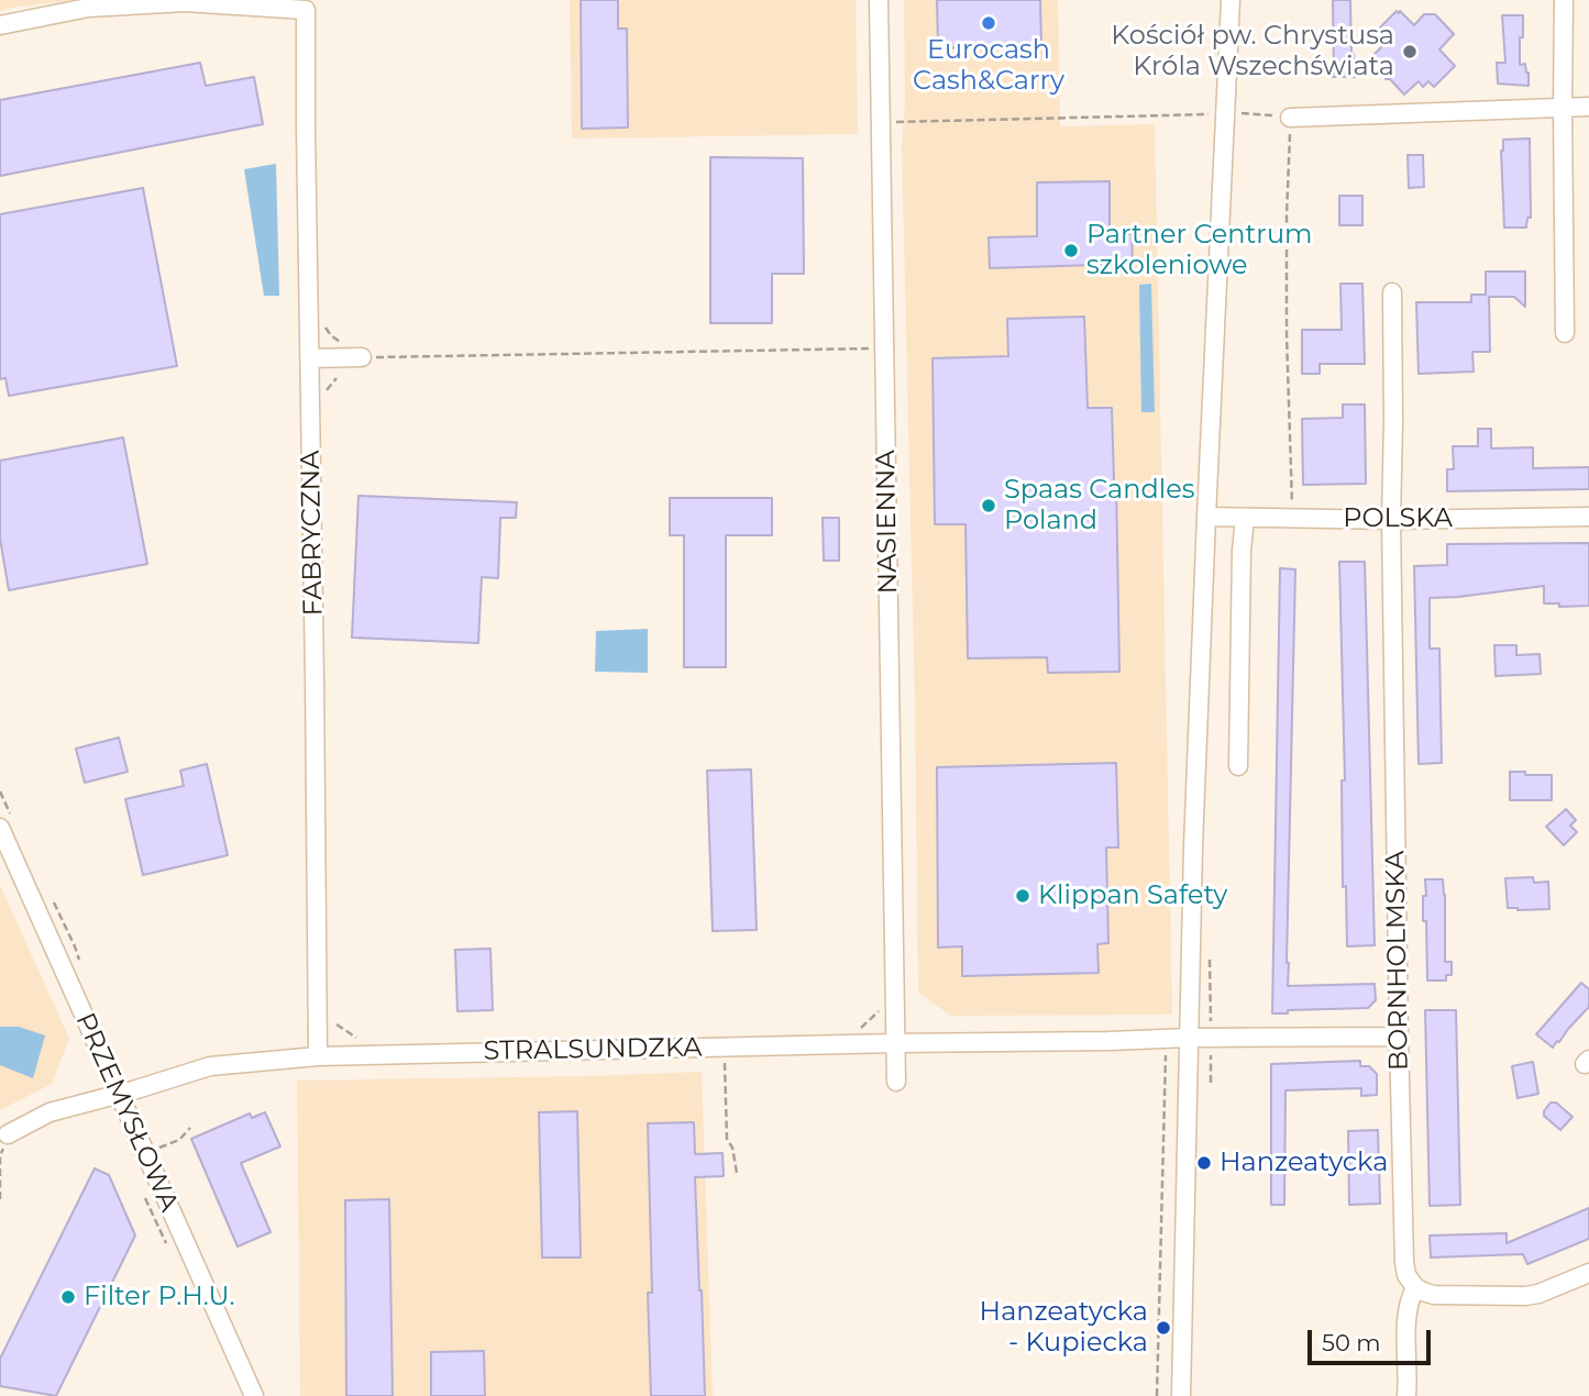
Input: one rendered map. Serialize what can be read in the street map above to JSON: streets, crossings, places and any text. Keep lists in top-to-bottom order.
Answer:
{
  "streets": {
    "street": [
      "POLSKA",
      "NASIENNA",
      "FABRYCZNA",
      "BORNHOLMSKA",
      "STRALSUNDZKA",
      "PRZEMYSŁOWA"
    ]
  },
  "crossings": [
    ["POLSKA", "BORNHOLMSKA"],
    ["NASIENNA", "STRALSUNDZKA"],
    ["FABRYCZNA", "STRALSUNDZKA"],
    ["BORNHOLMSKA", "STRALSUNDZKA"],
    ["STRALSUNDZKA", "PRZEMYSŁOWA"]
  ],
  "places": [
    "Eurocash Cash&Carry",
    "Kościół pw. Chrystusa Króla Wszechświata",
    "Partner Centrum szkoleniowe",
    "Spaas Candles Poland",
    "Klippan Safety",
    "Hanzeatycka",
    "Filter P.H.U.",
    "Hanzeatycka - Kupiecka"
  ],
  "scale_bar": "50 m"
}
